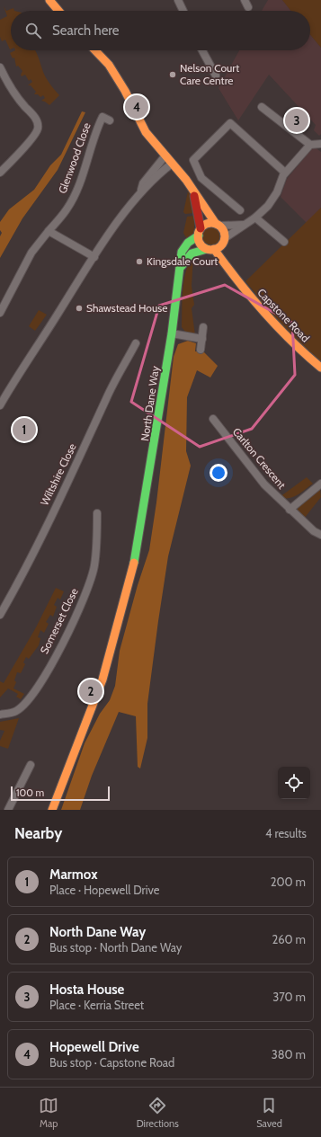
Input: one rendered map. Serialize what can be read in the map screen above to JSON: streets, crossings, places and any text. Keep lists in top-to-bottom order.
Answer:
{
  "streets": {
    "street": [
      "Glenwood Close",
      "Capstone Road",
      "North Dane Way",
      "Carlton Crescent",
      "Wiltshire Close",
      "Somerset Close"
    ]
  },
  "crossings": [
    ["Capstone Road", "North Dane Way"]
  ],
  "places": ["Nelson Court Care Centre", "Kingsdale Court", "Shawstead House"],
  "scale_bar": "100 m",
  "page": {
    "search": "Search here",
    "pins": [
      "4",
      "3",
      "1",
      "2"
    ],
    "scale": "100 m",
    "heading": ["Nearby", "4 results"],
    "list": [
      {
        "mark": "1",
        "name": "Marmox",
        "note": "Place · Hopewell Drive",
        "value": "200 m"
      },
      {
        "mark": "2",
        "name": "North Dane Way",
        "note": "Bus stop · North Dane Way",
        "value": "260 m"
      },
      {
        "mark": "3",
        "name": "Hosta House",
        "note": "Place · Kerria Street",
        "value": "370 m"
      },
      {
        "mark": "4",
        "name": "Hopewell Drive",
        "note": "Bus stop · Capstone Road",
        "value": "380 m"
      }
    ],
    "nav": ["Map", "Directions", "Saved"]
  }
}
